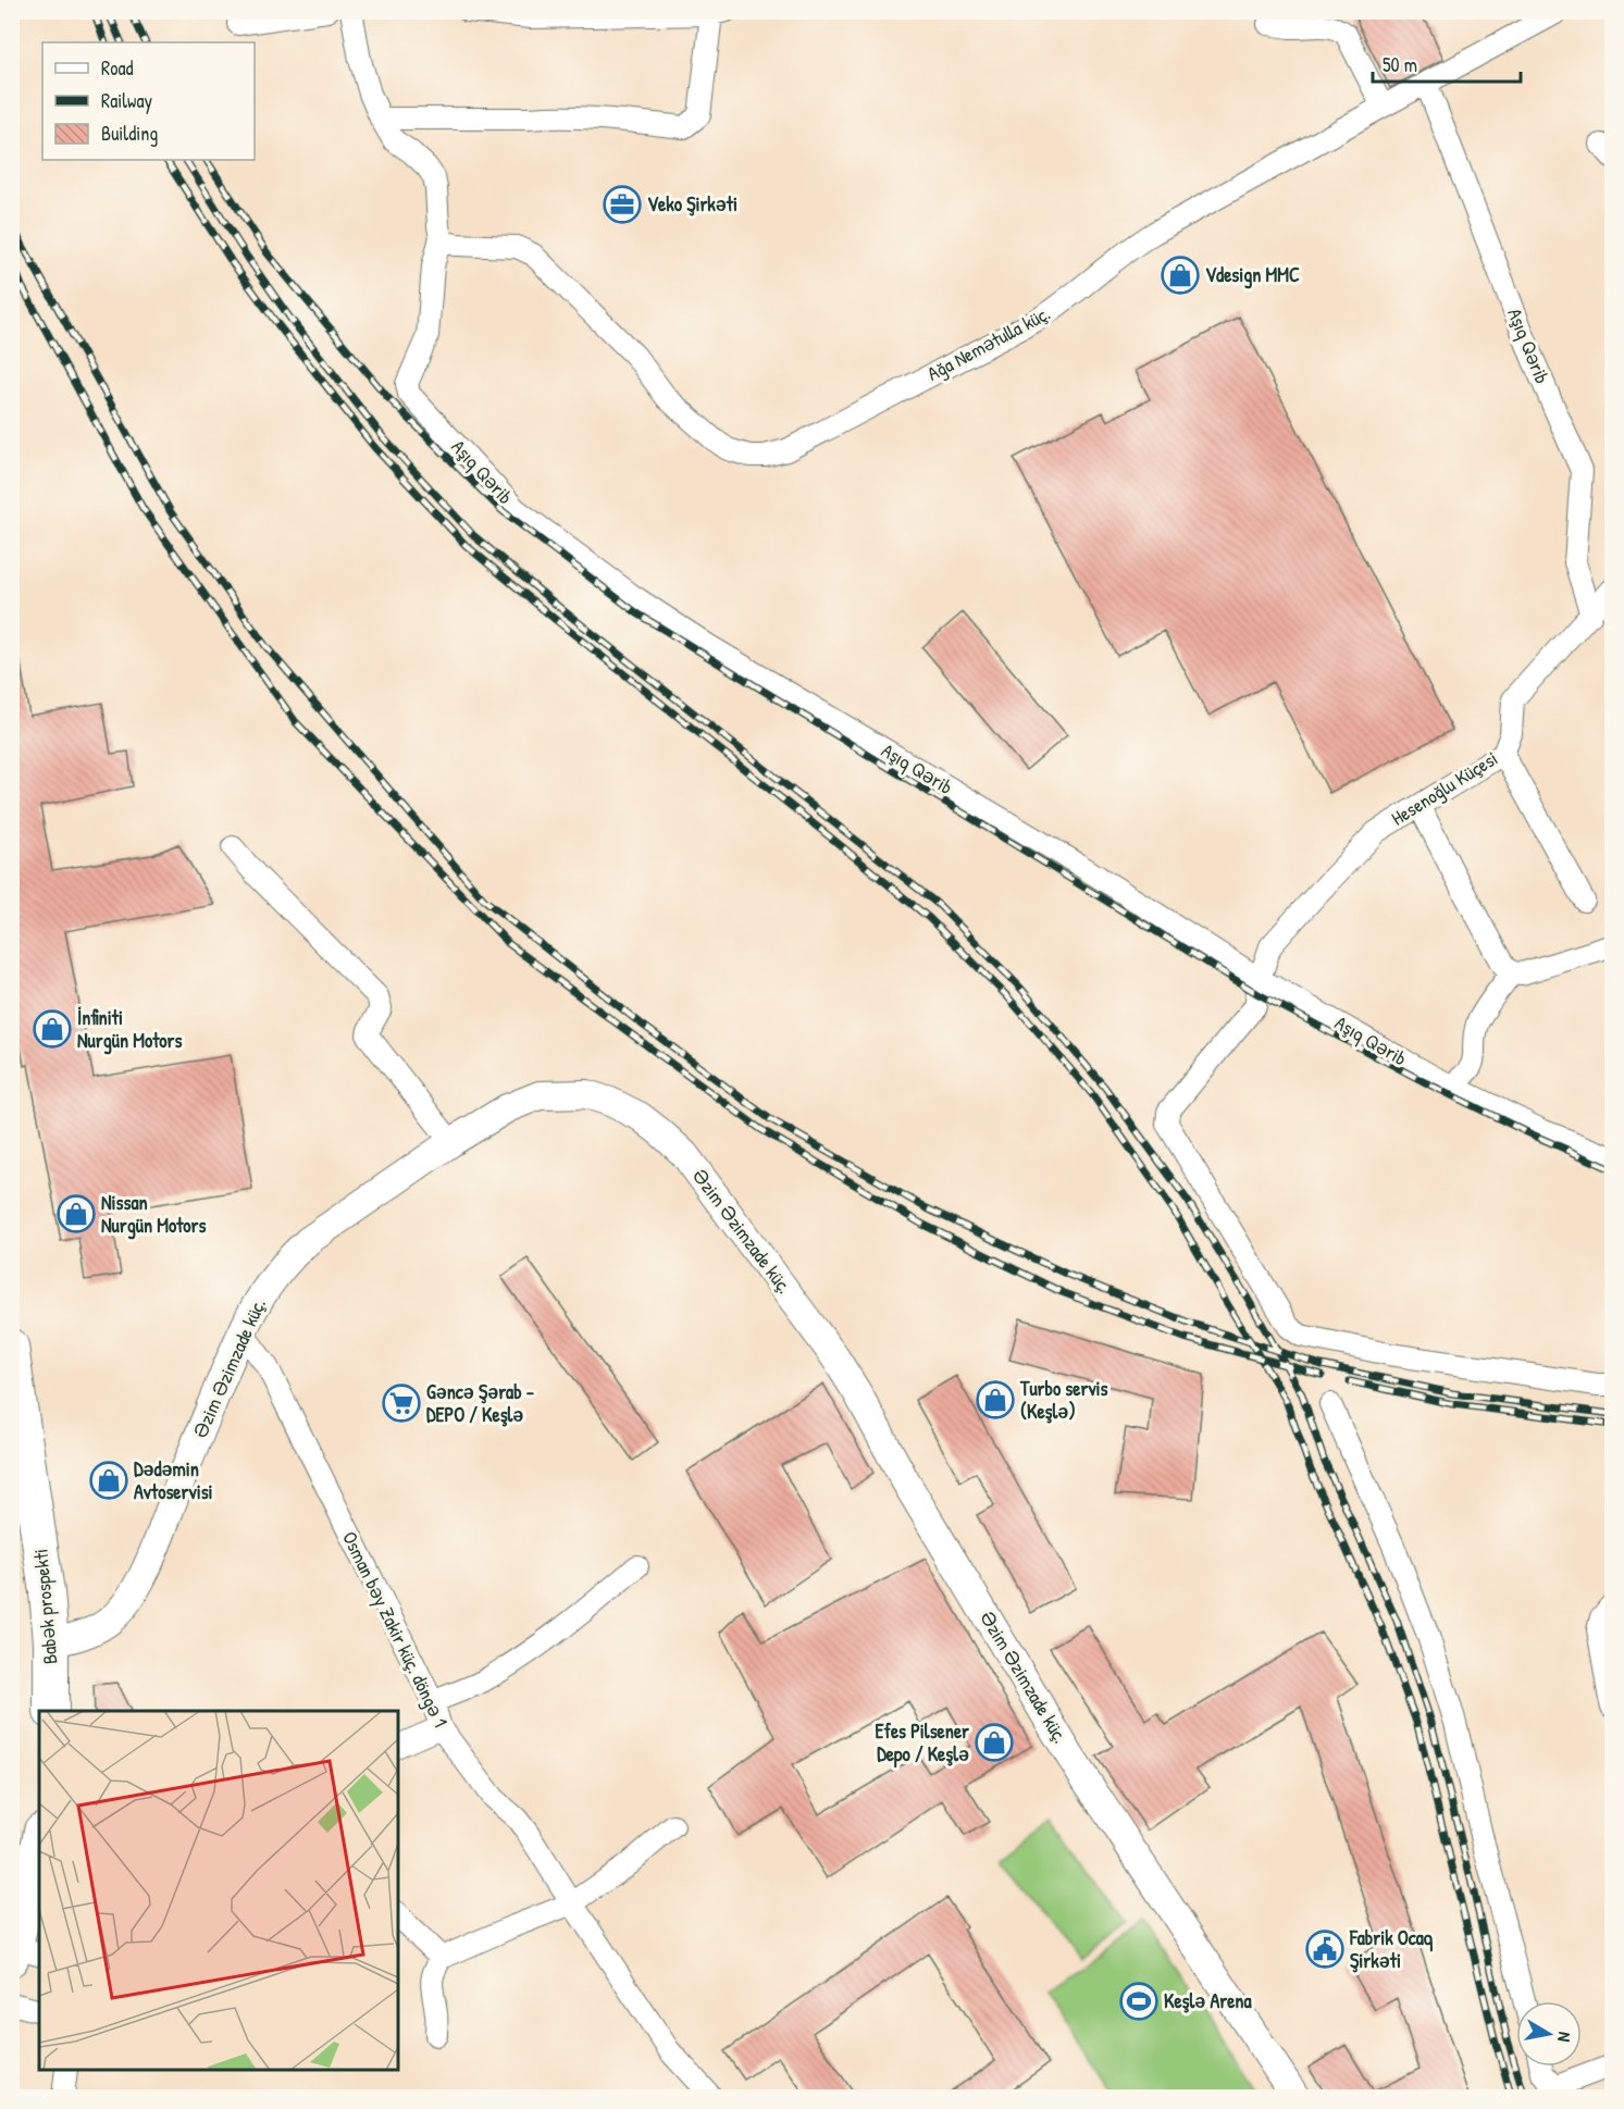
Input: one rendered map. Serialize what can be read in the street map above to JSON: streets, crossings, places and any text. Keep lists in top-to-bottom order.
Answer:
{
  "streets": {
    "main road": ["Babək prospekti"],
    "street": [
      "Ağa Nemətulla küç.",
      "Aşıq Qərib",
      "Hesenoğlu Küçesi",
      "Əzim Əzimzade küç.",
      "Osman bəy Zakir küç. döngə 1"
    ]
  },
  "crossings": [
    ["Ağa Nemətulla küç.", "Aşıq Qərib"],
    ["Aşıq Qərib", "Hesenoğlu Küçesi"],
    ["Əzim Əzimzade küç.", "Babək prospekti"],
    ["Əzim Əzimzade küç.", "Osman bəy Zakir küç. döngə 1"]
  ],
  "places": {
    "office": ["Veko Şirkəti"],
    "shop": [
      "Vdesign MMC",
      "İnfiniti Nurgün Motors",
      "Nissan Nurgün Motors",
      "Turbo servis (Keşlə)",
      "Dədəmin Avtoservisi",
      "Efes Pilsener Depo / Keşlə"
    ],
    "supermarket": ["Gəncə Şərab - DEPO / Keşlə"],
    "public building": ["Fabrik Ocaq Şirkəti"],
    "sports": ["Keşlə Arena"]
  },
  "legend": ["Road", "Railway", "Building"],
  "scale_bar": "50 m",
  "north": "right"
}
